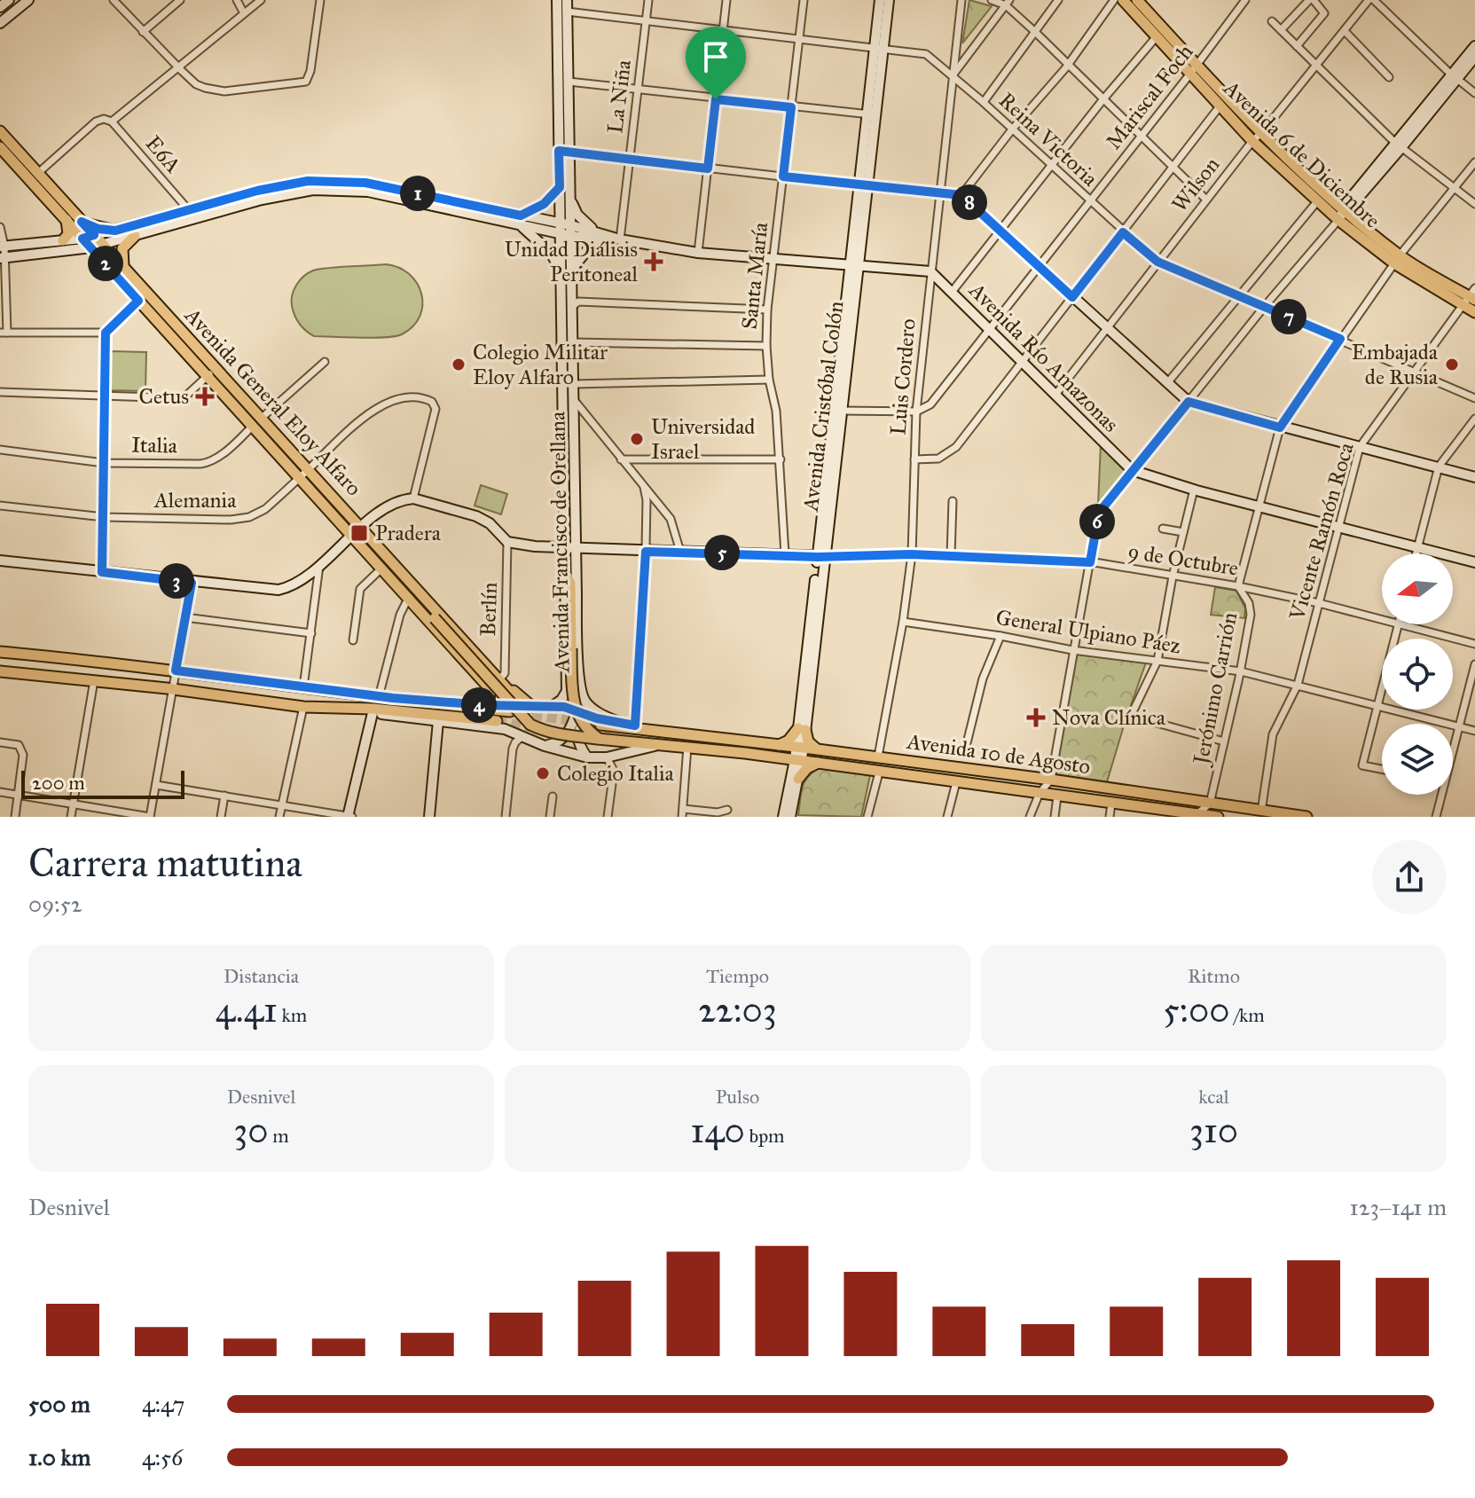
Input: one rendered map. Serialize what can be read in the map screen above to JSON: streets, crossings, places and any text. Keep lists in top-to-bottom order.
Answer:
{
  "streets": {
    "main road": ["Avenida 6 de Diciembre", "Avenida General Eloy Alfaro", "Avenida 10 de Agosto"],
    "street": [
      "La Niña",
      "Mariscal Foch",
      "Reina Victoria",
      "E6A",
      "Wilson",
      "Santa María",
      "Avenida Río Amazonas",
      "Luis Cordero",
      "Avenida Cristóbal Colón",
      "Italia",
      "Alemania",
      "Vicente Ramón Roca",
      "Avenida Francisco de Orellana",
      "9 de Octubre",
      "Berlín",
      "General Ulpiano Páez",
      "Jerónimo Carrión"
    ]
  },
  "crossings": [
    ["La Niña", "Reina Victoria"],
    ["Mariscal Foch", "Reina Victoria"],
    ["Mariscal Foch", "Avenida 6 de Diciembre"],
    ["Mariscal Foch", "Avenida Río Amazonas"],
    ["Mariscal Foch", "Luis Cordero"],
    ["Reina Victoria", "Wilson"],
    ["Reina Victoria", "Santa María"],
    ["Reina Victoria", "Luis Cordero"],
    ["Reina Victoria", "Avenida Cristóbal Colón"],
    ["Reina Victoria", "Vicente Ramón Roca"],
    ["Reina Victoria", "Avenida Francisco de Orellana"],
    ["Reina Victoria", "Jerónimo Carrión"],
    ["Avenida 6 de Diciembre", "Wilson"],
    ["Avenida 6 de Diciembre", "Vicente Ramón Roca"],
    ["Avenida 6 de Diciembre", "Jerónimo Carrión"],
    ["Wilson", "Avenida Río Amazonas"],
    ["Santa María", "9 de Octubre"],
    ["Avenida Río Amazonas", "Luis Cordero"],
    ["Avenida Río Amazonas", "Vicente Ramón Roca"],
    ["Avenida Río Amazonas", "Jerónimo Carrión"],
    ["Luis Cordero", "9 de Octubre"],
    ["Luis Cordero", "General Ulpiano Páez"],
    ["Luis Cordero", "Avenida 10 de Agosto"],
    ["Avenida General Eloy Alfaro", "Italia"],
    ["Avenida General Eloy Alfaro", "Alemania"],
    ["Avenida Cristóbal Colón", "9 de Octubre"],
    ["Avenida Cristóbal Colón", "Avenida 10 de Agosto"],
    ["Vicente Ramón Roca", "9 de Octubre"],
    ["Vicente Ramón Roca", "General Ulpiano Páez"],
    ["Vicente Ramón Roca", "Avenida 10 de Agosto"],
    ["Avenida Francisco de Orellana", "9 de Octubre"],
    ["Avenida Francisco de Orellana", "Avenida 10 de Agosto"],
    ["9 de Octubre", "Berlín"],
    ["9 de Octubre", "Jerónimo Carrión"],
    ["General Ulpiano Páez", "Jerónimo Carrión"],
    ["Jerónimo Carrión", "Avenida 10 de Agosto"]
  ],
  "places": {
    "health": ["Unidad Diálisis Peritoneal", "Cetus", "Nova Clínica"],
    "other": [
      "Colegio Militar Eloy Alfaro",
      "Embajada de Rusia",
      "Universidad Israel",
      "Colegio Italia"
    ],
    "transit": ["Pradera"]
  },
  "scale_bar": "200 m",
  "north": "left",
  "page": {
    "pins": [
      "1",
      "8",
      "2",
      "7",
      "6",
      "5",
      "3",
      "4"
    ],
    "scale": "200 m",
    "heading": ["Carrera matutina", "09:52"],
    "stats": [
      ["Distancia", "4.41 km"],
      ["Tiempo", "22:03"],
      ["Ritmo", "5:00 /km"],
      ["Desnivel", "30 m"],
      ["Pulso", "140 bpm"],
      ["kcal", "310"]
    ],
    "chart": ["Desnivel", "123–141 m"],
    "list": [
      {
        "name": "500 m",
        "note": "4:47"
      },
      {
        "name": "1.0 km",
        "note": "4:56"
      }
    ]
  }
}
